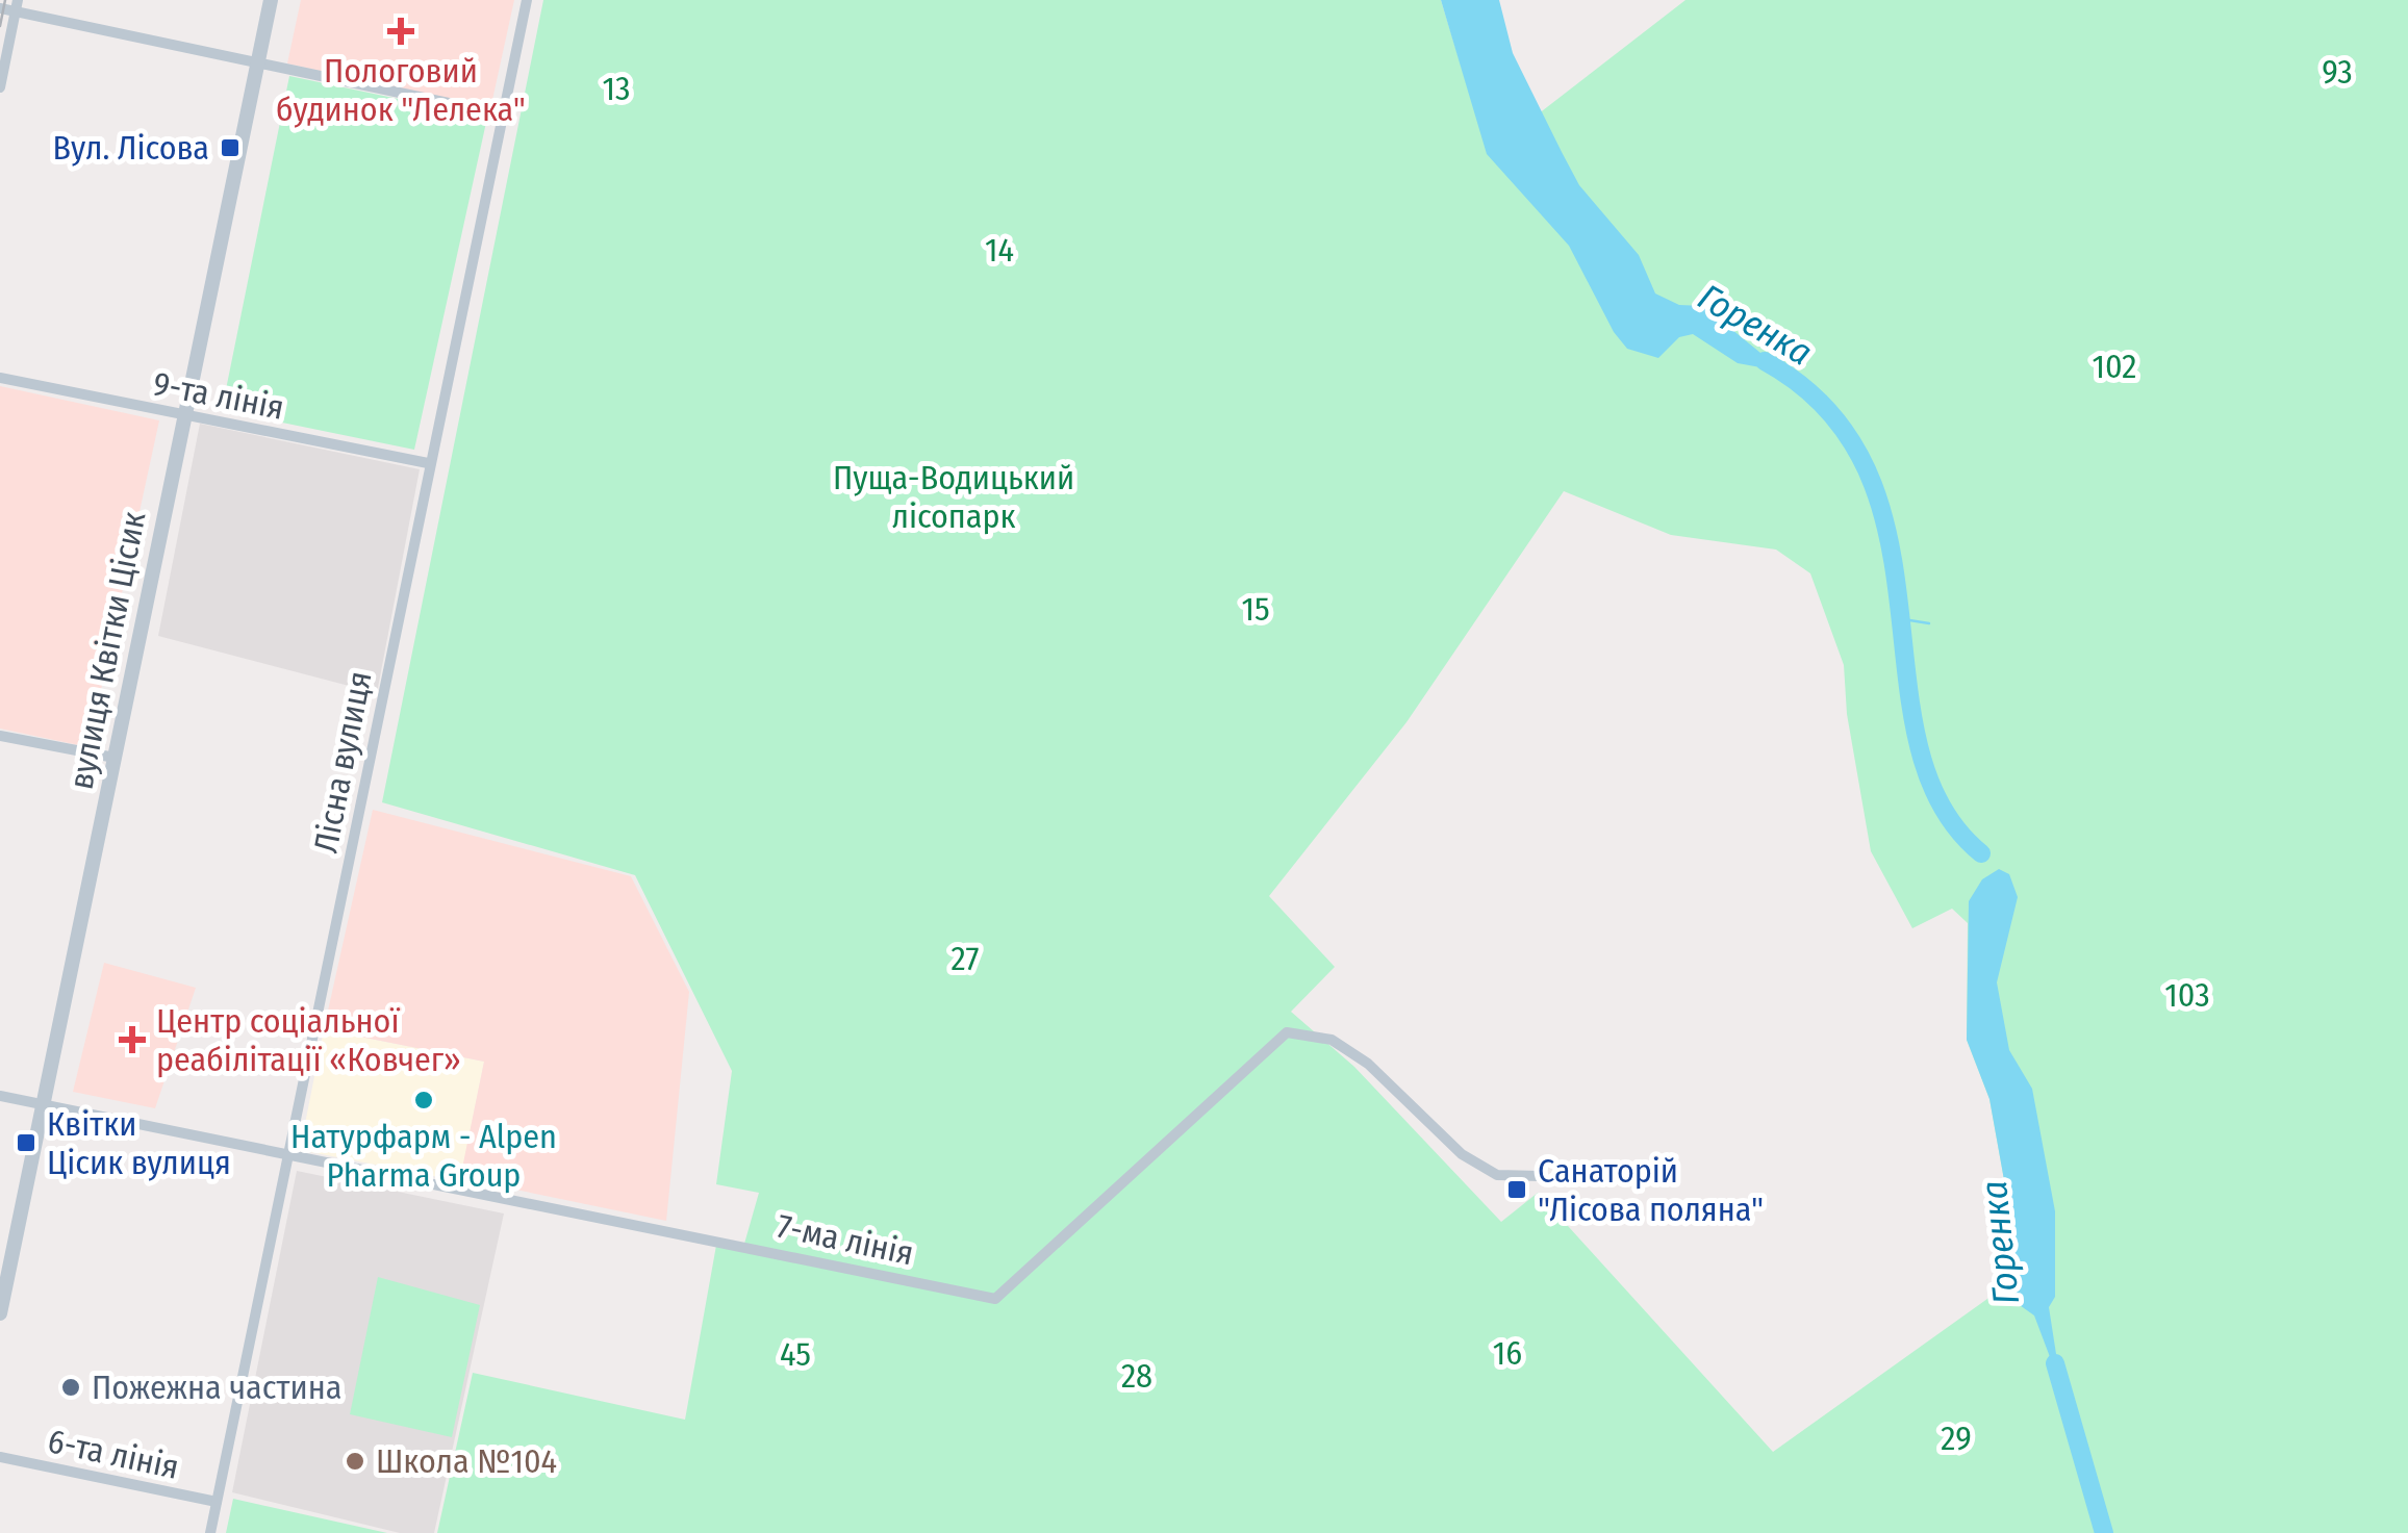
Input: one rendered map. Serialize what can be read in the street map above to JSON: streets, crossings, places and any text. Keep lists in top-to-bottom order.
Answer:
{
  "streets": {
    "street": [
      "9-та лінія",
      "вулиця Квітки Цісик",
      "Лісна вулиця",
      "7-ма лінія",
      "6-та лінія"
    ]
  },
  "crossings": [
    ["9-та лінія", "вулиця Квітки Цісик"],
    ["9-та лінія", "Лісна вулиця"],
    ["вулиця Квітки Цісик", "7-ма лінія"],
    ["Лісна вулиця", "7-ма лінія"],
    ["Лісна вулиця", "6-та лінія"]
  ],
  "water": ["Горенка"],
  "parks": [
    "93",
    "13",
    "14",
    "102",
    "Пуща-Водицький лісопарк",
    "15",
    "27",
    "103",
    "16",
    "45",
    "28",
    "29"
  ],
  "places": {
    "health": ["Пологовий будинок \"Лелека\"", "Центр соціальної реабілітації «Ковчег»"],
    "transit": ["Вул. Лісова", "Квітки Цісик вулиця", "Санаторій \"Лісова поляна\""],
    "other": ["Натурфарм - Alpen Pharma Group", "Пожежна частина", "Школа №104"]
  }
}
